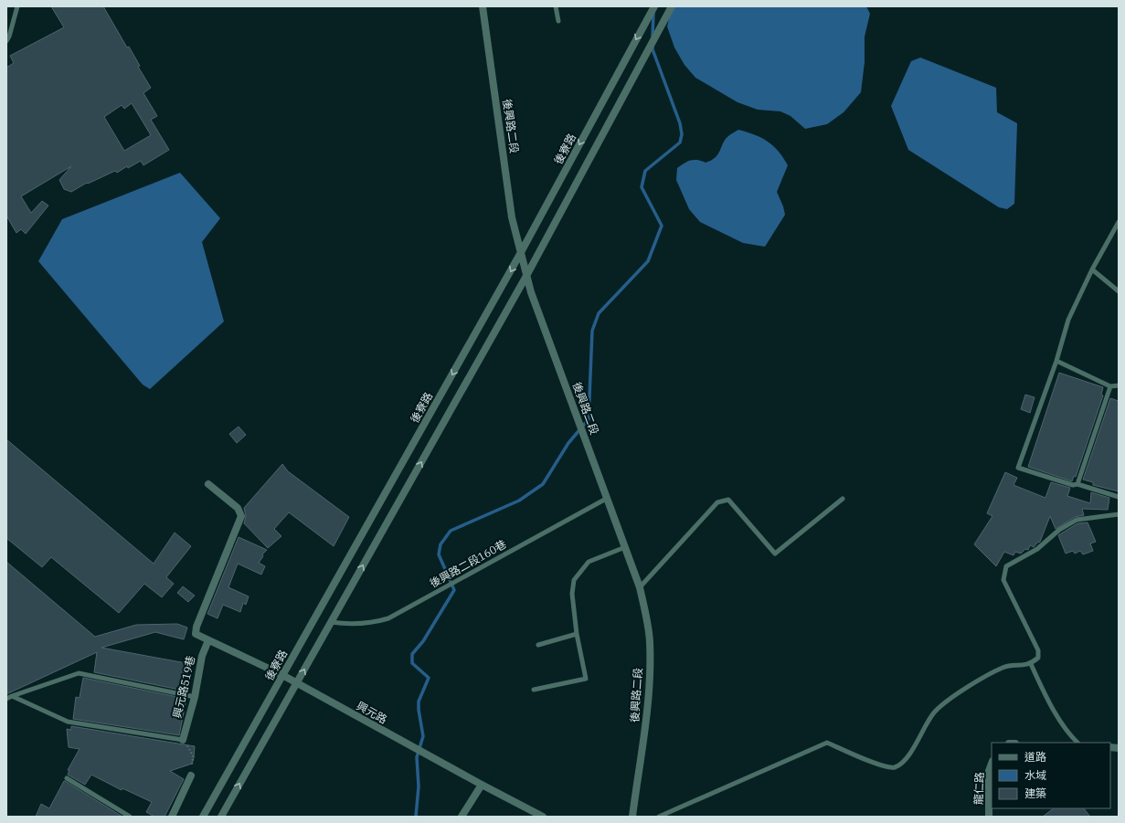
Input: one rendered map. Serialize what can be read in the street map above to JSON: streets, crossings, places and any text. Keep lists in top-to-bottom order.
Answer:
{
  "streets": {
    "street": [
      "後興路二段",
      "後寮路",
      "興元路519巷",
      "興元路",
      "龍仁路"
    ],
    "lane": ["後興路二段160巷"]
  },
  "crossings": [
    ["後興路二段", "後寮路"],
    ["後興路二段", "後興路二段160巷"],
    ["後寮路", "興元路"],
    ["興元路519巷", "興元路"]
  ],
  "legend": ["道路", "水域", "建築"]
}
